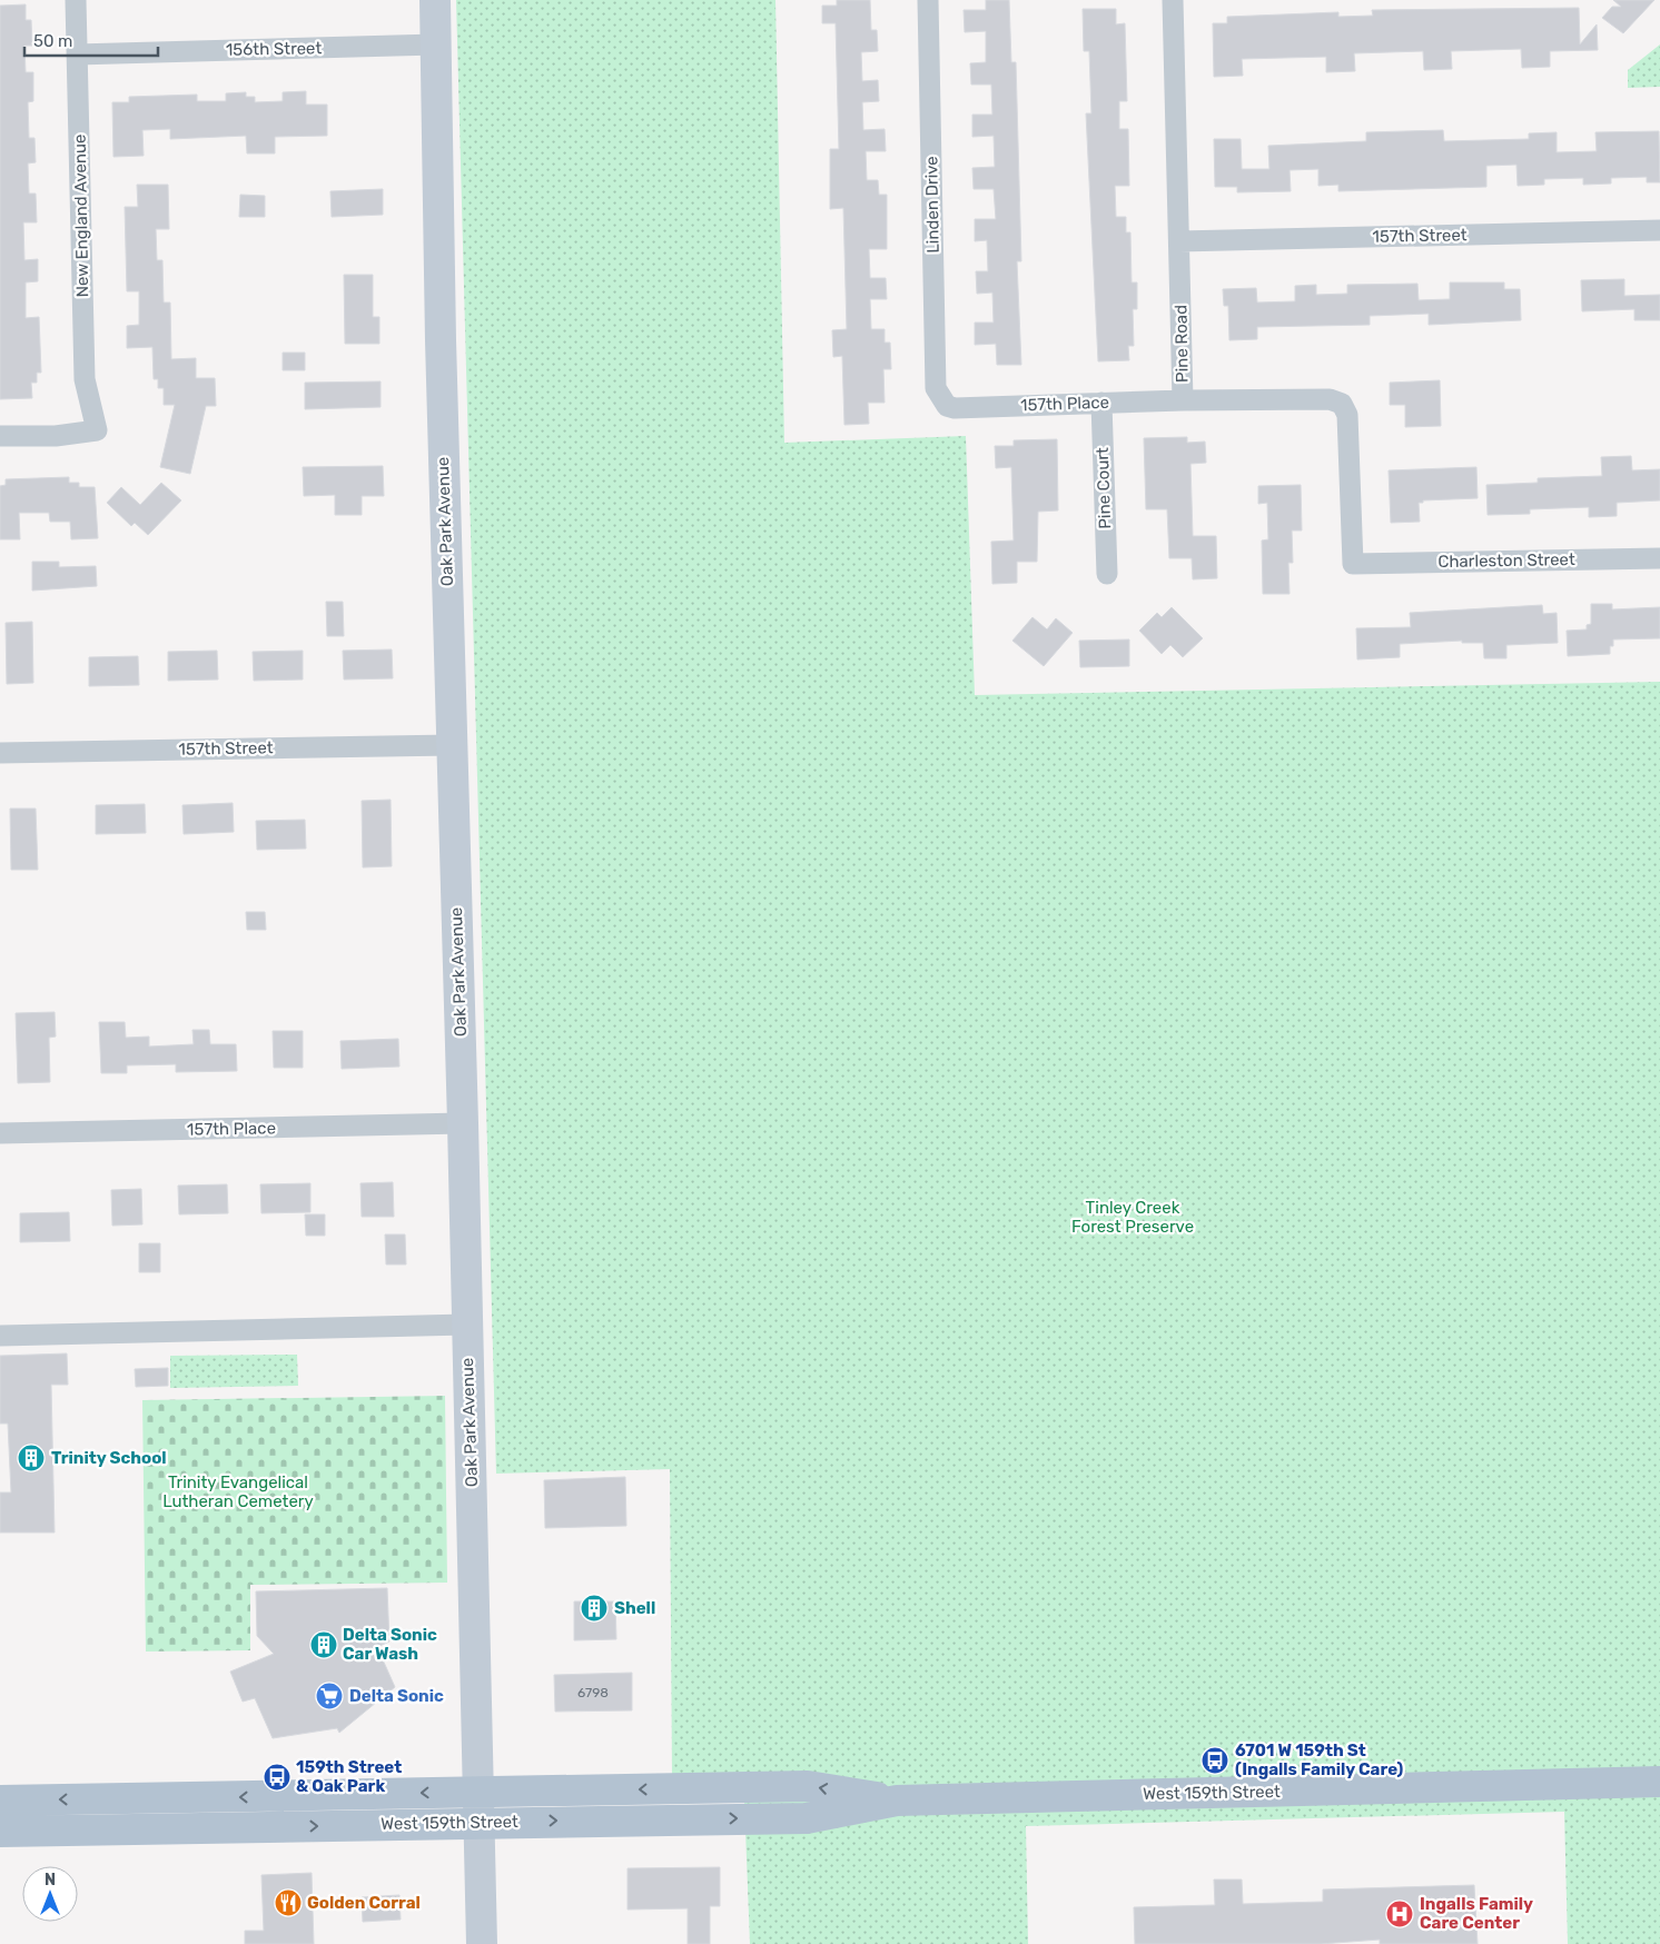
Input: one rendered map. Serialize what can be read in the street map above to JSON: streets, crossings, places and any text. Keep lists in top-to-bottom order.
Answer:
{
  "streets": {
    "main road": ["West 159th Street"],
    "street": [
      "156th Street",
      "Linden Drive",
      "New England Avenue",
      "157th Street",
      "Pine Road",
      "157th Place",
      "Pine Court",
      "Oak Park Avenue",
      "Charleston Street"
    ]
  },
  "crossings": [
    ["156th Street", "New England Avenue"],
    ["156th Street", "Oak Park Avenue"],
    ["Linden Drive", "157th Place"],
    ["157th Street", "Pine Road"],
    ["157th Street", "Oak Park Avenue"],
    ["Pine Road", "157th Place"],
    ["Pine Road", "Charleston Street"],
    ["157th Place", "Pine Court"],
    ["157th Place", "Oak Park Avenue"],
    ["Oak Park Avenue", "West 159th Street"]
  ],
  "parks": ["Tinley Creek Forest Preserve", "Trinity Evangelical Lutheran Cemetery"],
  "places": {
    "building": ["Trinity School", "Shell", "Delta Sonic Car Wash"],
    "supermarket": ["Delta Sonic"],
    "bus stop": ["6701 W 159th St (Ingalls Family Care)", "159th Street & Oak Park"],
    "restaurant": ["Golden Corral"],
    "hospital": ["Ingalls Family Care Center"]
  },
  "house_numbers": ["6798"],
  "scale_bar": "50 m",
  "north": "top"
}
